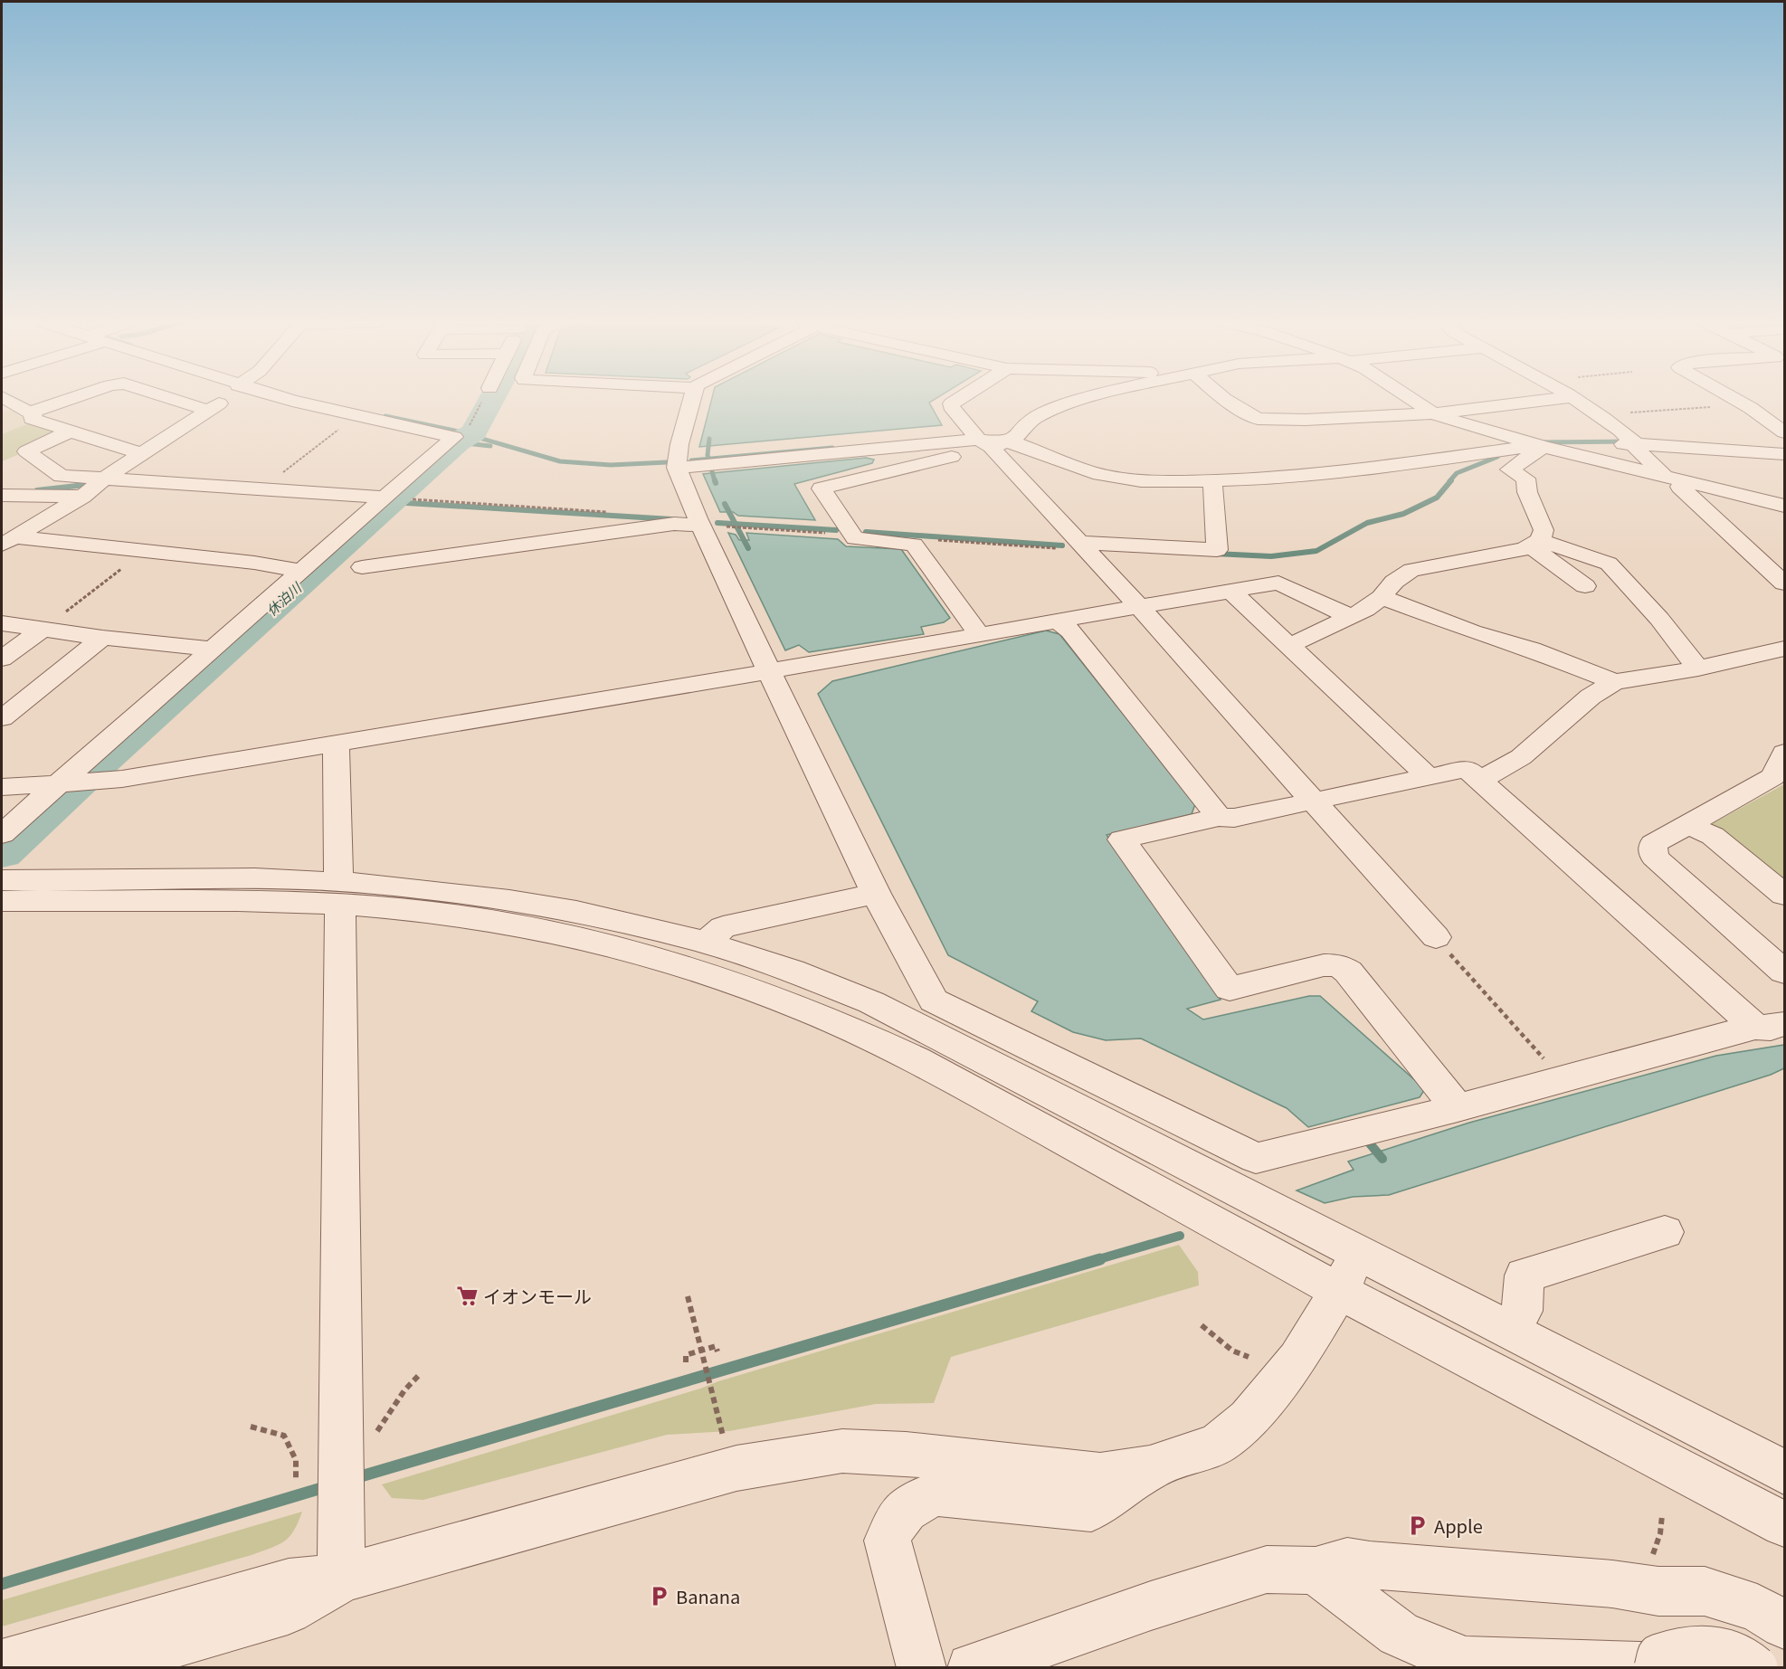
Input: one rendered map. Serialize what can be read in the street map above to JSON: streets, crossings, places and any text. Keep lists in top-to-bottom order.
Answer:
{
  "water": ["休泊川"],
  "places": {
    "supermarket": ["イオンモール"],
    "parking": ["Apple", "Banana"]
  }
}
